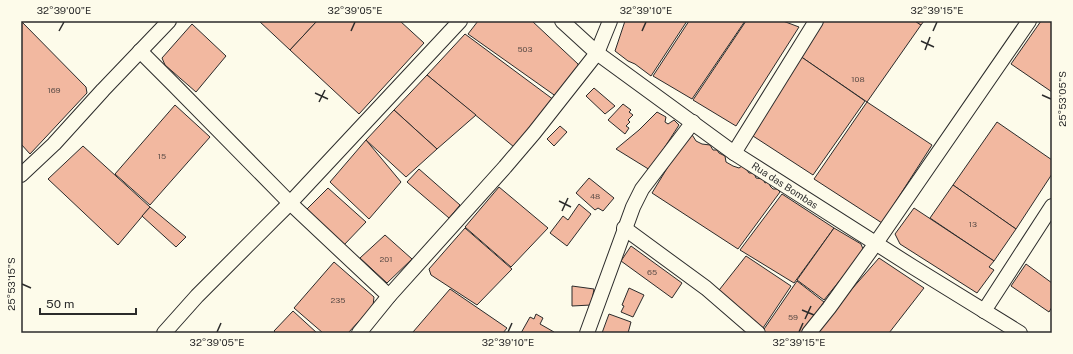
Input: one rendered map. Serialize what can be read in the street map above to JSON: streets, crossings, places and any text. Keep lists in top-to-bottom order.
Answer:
{
  "streets": {
    "street": ["Rua das Bombas"]
  },
  "house_numbers": [
    "503",
    "108",
    "169",
    "15",
    "48",
    "13",
    "201",
    "65",
    "235",
    "59"
  ],
  "scale_bar": "50 m",
  "coordinates": [
    "32°39'00\"E",
    "32°39'05\"E",
    "32°39'10\"E",
    "32°39'15\"E",
    "25°53'05\"S",
    "25°53'15\"S"
  ]
}
